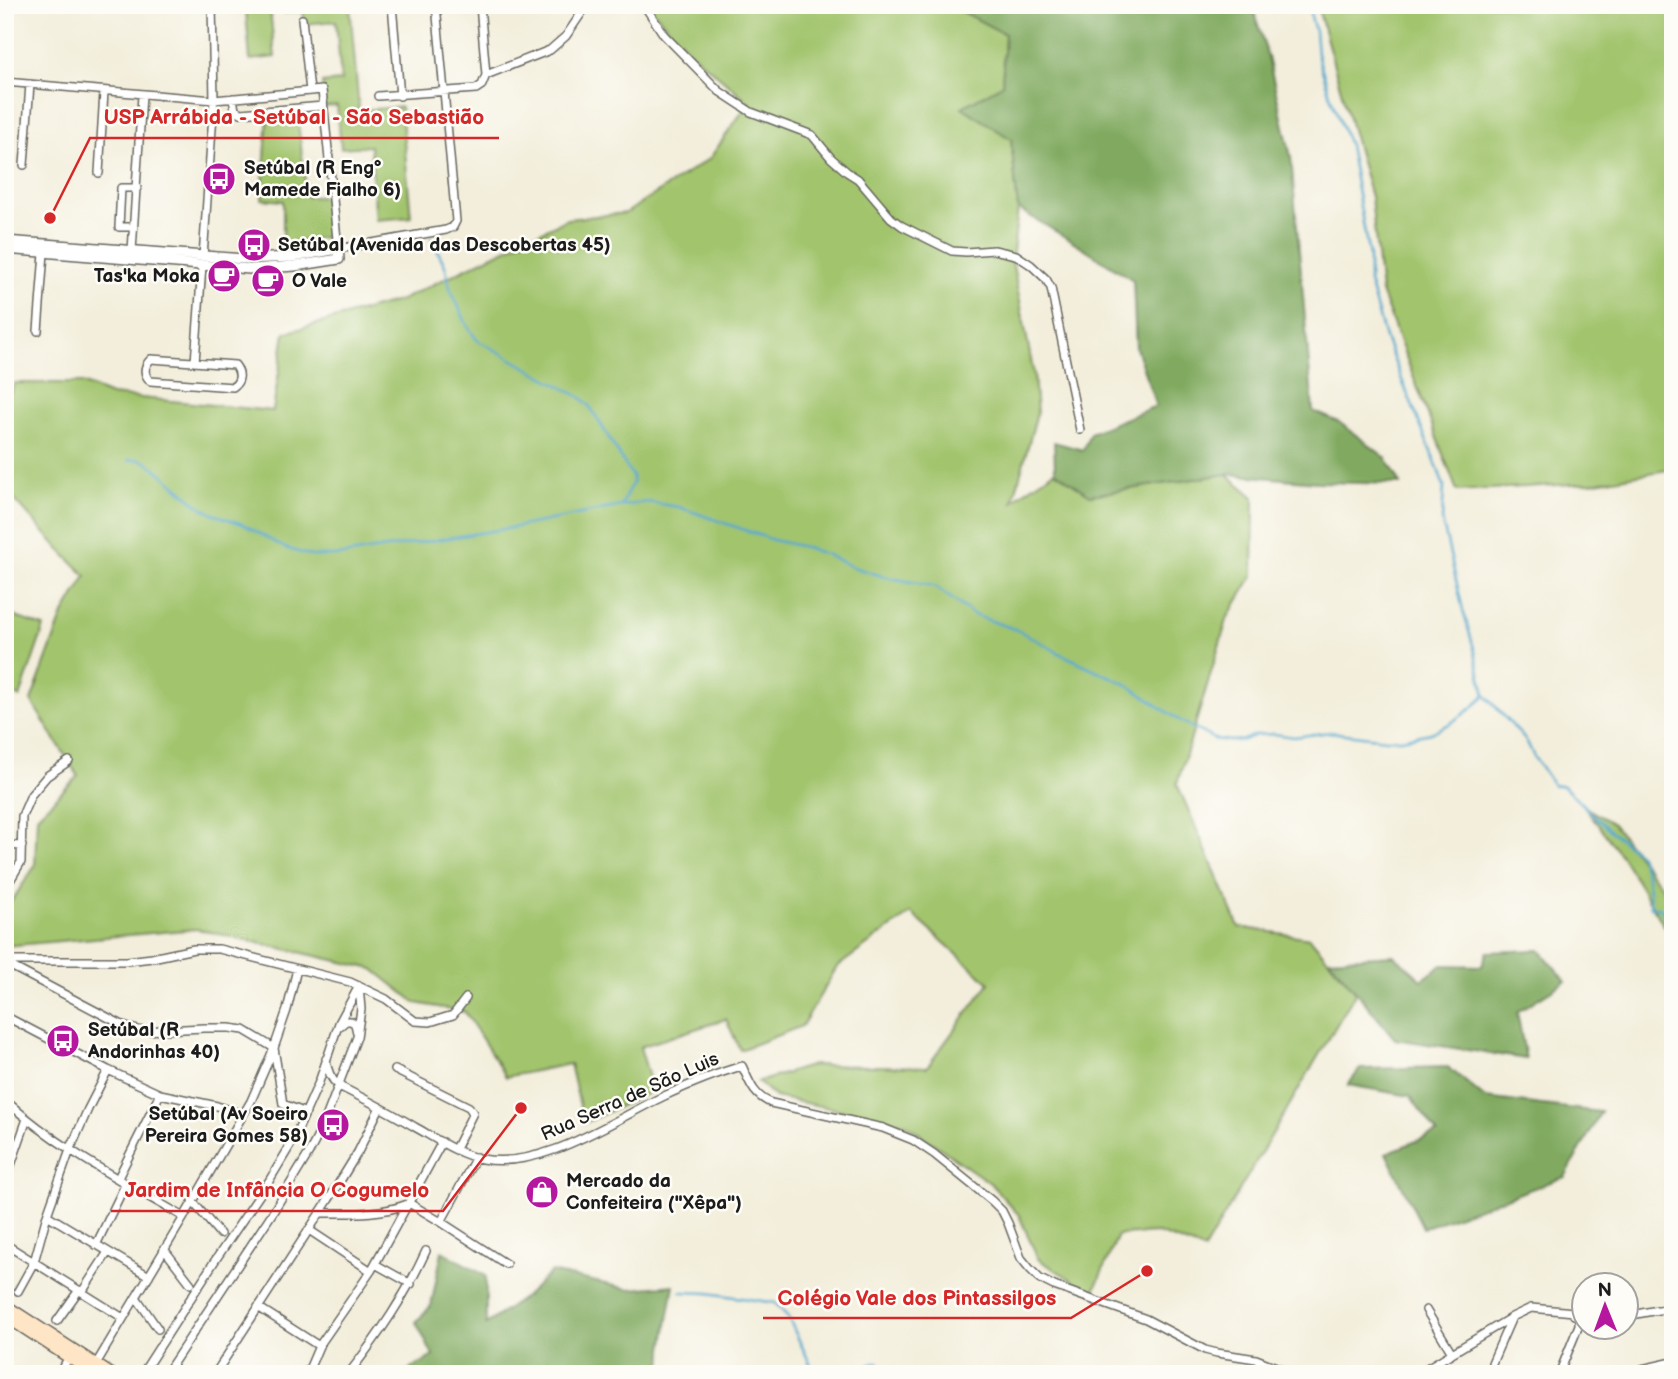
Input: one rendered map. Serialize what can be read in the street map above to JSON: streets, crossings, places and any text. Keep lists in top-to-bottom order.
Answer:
{
  "streets": {
    "street": ["Rua Serra de São Luis"]
  },
  "places": {
    "bus stop": [
      "Setúbal (R Engº Mamede Fialho 6)",
      "Setúbal (Avenida das Descobertas 45)",
      "Setúbal (R Andorinhas 40)",
      "Setúbal (Av Soeiro Pereira Gomes 58)"
    ],
    "other": ["USP Arrábida - Setúbal - São Sebastião", "Jardim de Infância O Cogumelo", "Colégio Vale dos Pintassilgos"],
    "cafe": ["Tas'ka Moka", "O Vale"],
    "shop": ["Mercado da Confeiteira (\"Xêpa\")"]
  },
  "north": "top"
}
